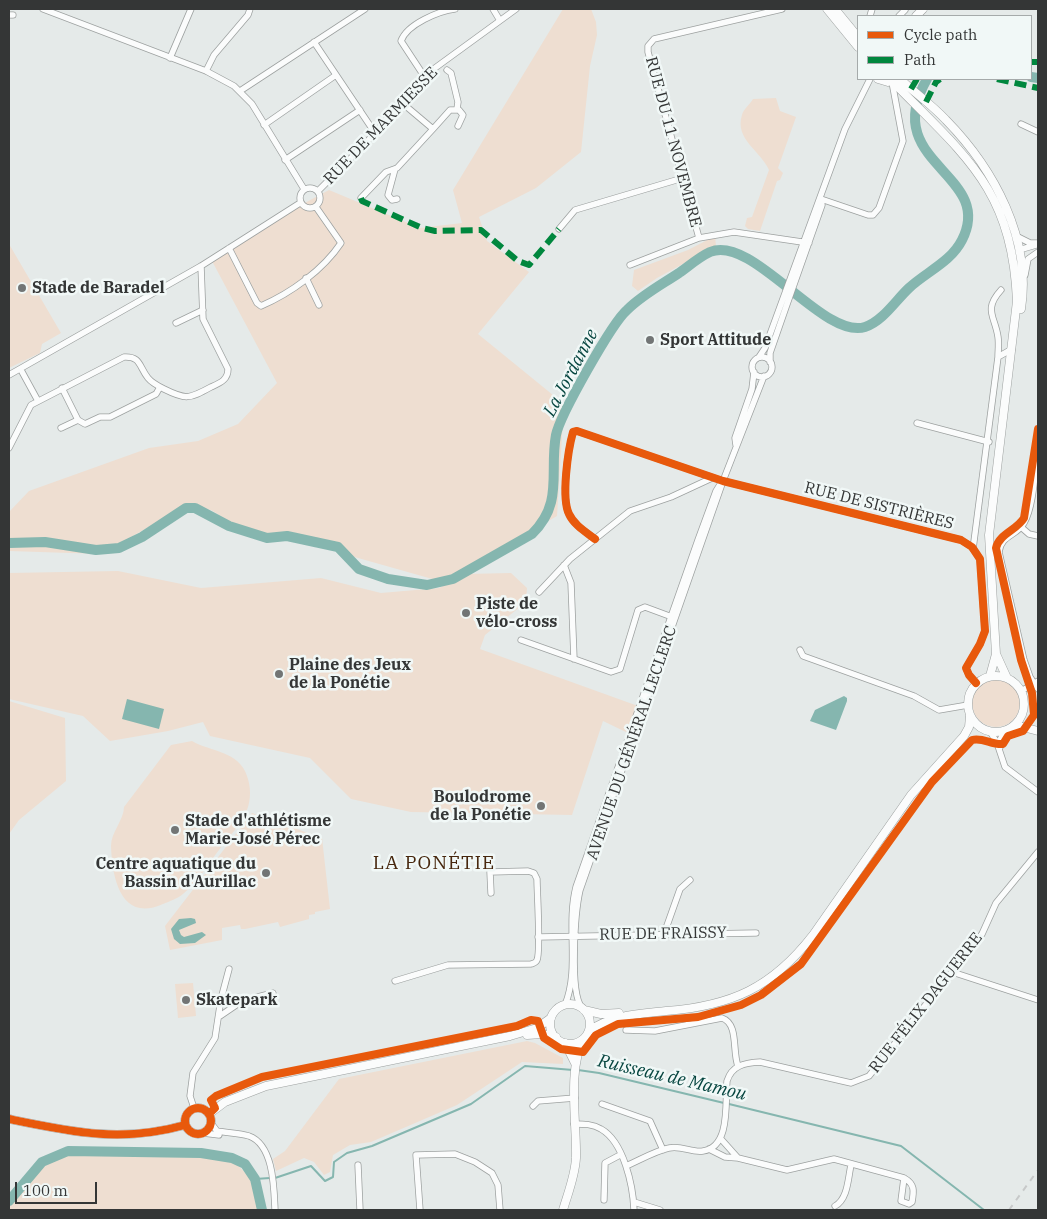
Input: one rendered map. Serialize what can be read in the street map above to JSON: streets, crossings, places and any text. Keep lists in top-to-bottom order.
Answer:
{
  "streets": {
    "street": [
      "RUE DE MARMIESSE",
      "RUE DU 11 NOVEMBRE",
      "RUE DE SISTRIÈRES",
      "AVENUE DU GÉNÉRAL LECLERC",
      "RUE DE FRAISSY",
      "RUE FÉLIX DAGUERRE"
    ]
  },
  "crossings": [
    ["RUE DU 11 NOVEMBRE", "AVENUE DU GÉNÉRAL LECLERC"],
    ["RUE DE SISTRIÈRES", "AVENUE DU GÉNÉRAL LECLERC"],
    ["AVENUE DU GÉNÉRAL LECLERC", "RUE DE FRAISSY"]
  ],
  "districts": ["LA PONÉTIE"],
  "water": ["La Jordanne", "Ruisseau de Mamou"],
  "places": [
    "Stade de Baradel",
    "Sport Attitude",
    "Piste de vélo-cross",
    "Plaine des Jeux de la Ponétie",
    "Boulodrome de la Ponétie",
    "Stade d'athlétisme Marie-José Pérec",
    "Centre aquatique du Bassin d'Aurillac",
    "Skatepark"
  ],
  "legend": ["Cycle path", "Path"],
  "scale_bar": "100 m"
}
